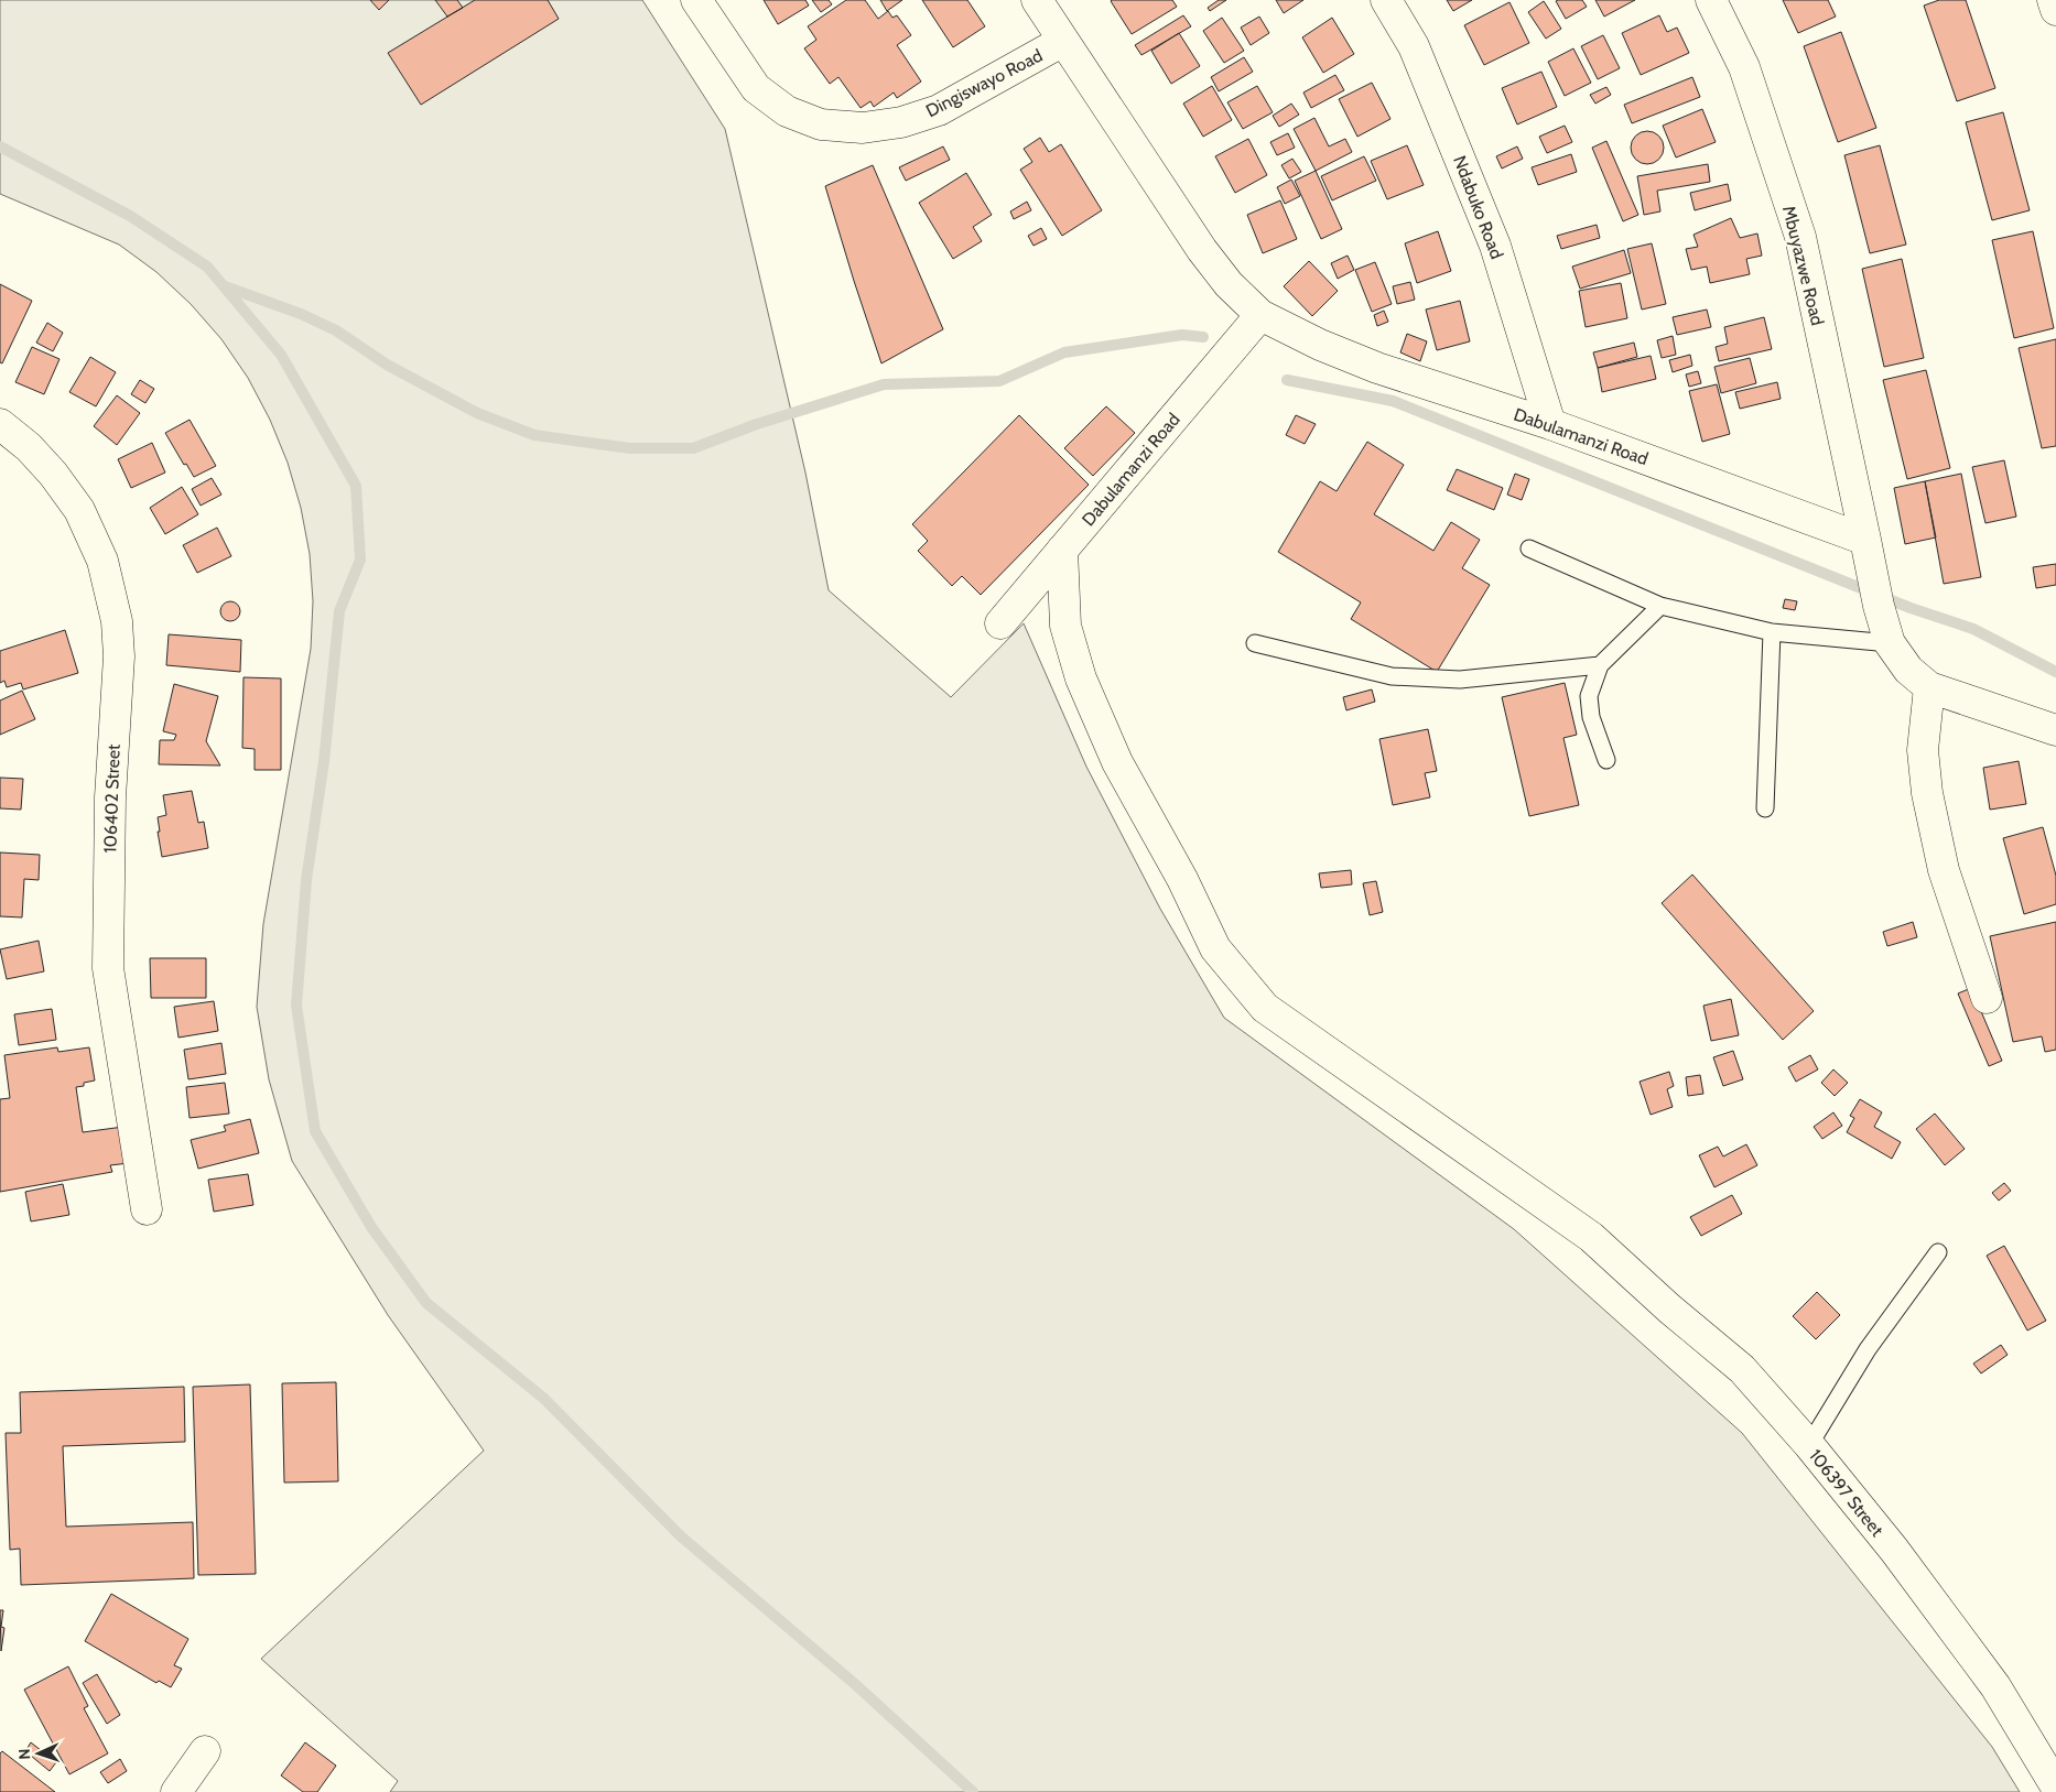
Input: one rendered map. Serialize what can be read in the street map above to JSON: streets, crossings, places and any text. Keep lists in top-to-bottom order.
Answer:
{
  "streets": {
    "street": [
      "Dingiswayo Road",
      "Ndabuko Road",
      "Mbuyazwe Road",
      "Dabulamanzi Road",
      "106402 Street",
      "106397 Street"
    ]
  },
  "crossings": [
    ["Dingiswayo Road", "Dabulamanzi Road"],
    ["Ndabuko Road", "Dabulamanzi Road"],
    ["Mbuyazwe Road", "Dabulamanzi Road"],
    ["Dabulamanzi Road", "106397 Street"]
  ],
  "north": "left"
}
